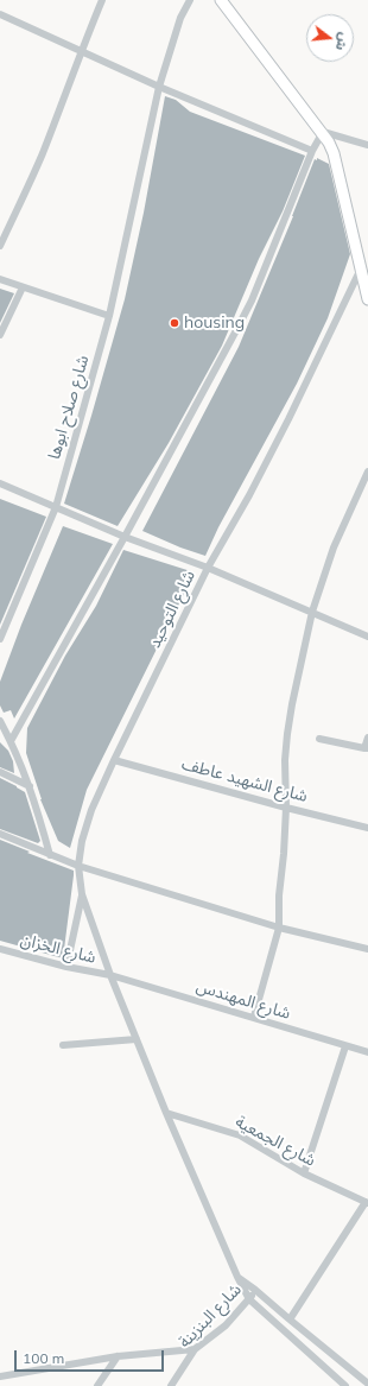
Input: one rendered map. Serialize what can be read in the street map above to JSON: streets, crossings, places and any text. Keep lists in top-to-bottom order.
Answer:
{
  "streets": {
    "street": [
      "شارع صلاح ابوها",
      "شارع التوحيد",
      "شارع الشهيد عاطف",
      "شارع الخزان",
      "شارع المهندس",
      "شارع الجمعية",
      "شارع البنزينة"
    ]
  },
  "crossings": [
    ["شارع التوحيد", "شارع الشهيد عاطف"],
    ["شارع التوحيد", "شارع الخزان"],
    ["شارع التوحيد", "شارع المهندس"],
    ["شارع التوحيد", "شارع الجمعية"],
    ["شارع التوحيد", "شارع البنزينة"],
    ["شارع الخزان", "شارع المهندس"]
  ],
  "places": ["housing"],
  "scale_bar": "100 m",
  "north": "right"
}
